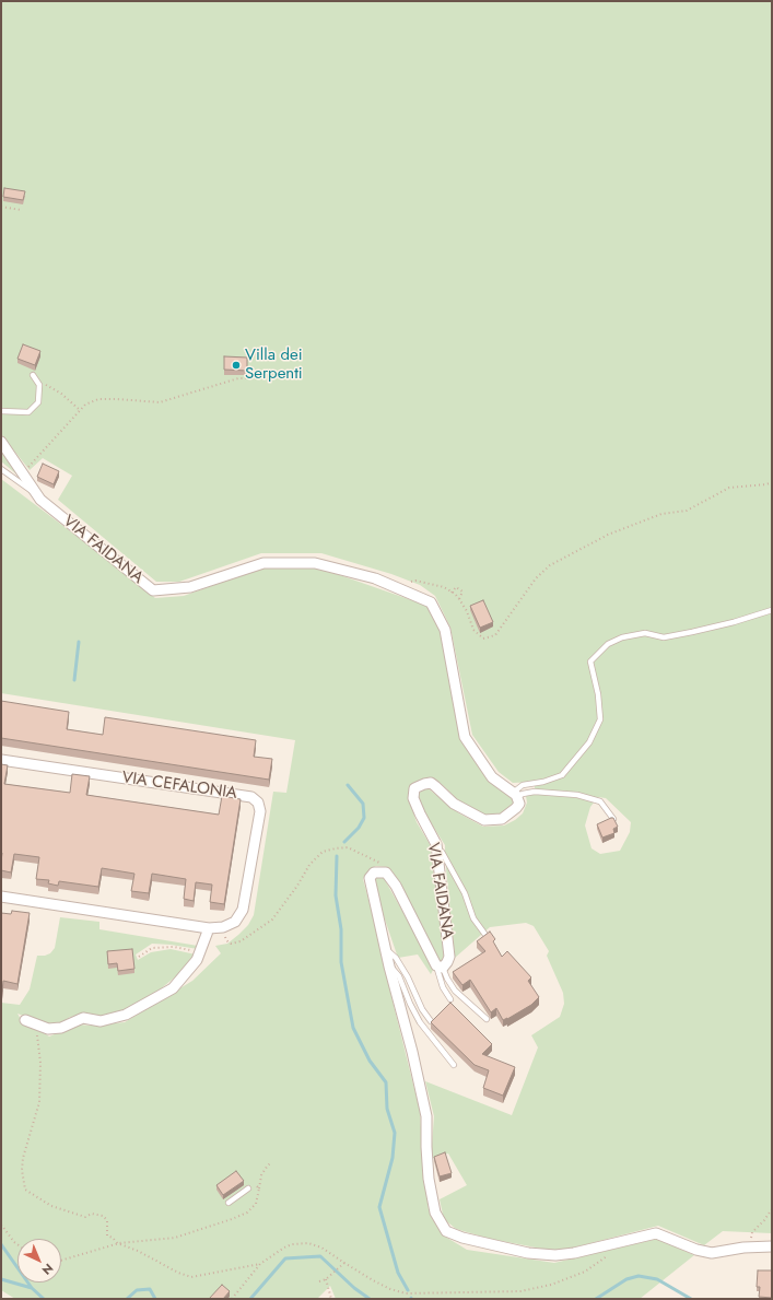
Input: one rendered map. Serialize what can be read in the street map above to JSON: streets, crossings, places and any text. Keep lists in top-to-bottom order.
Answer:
{
  "streets": {
    "street": ["VIA FAIDANA", "VIA CEFALONIA"]
  },
  "places": ["Villa dei Serpenti"],
  "north": "bottom right"
}
